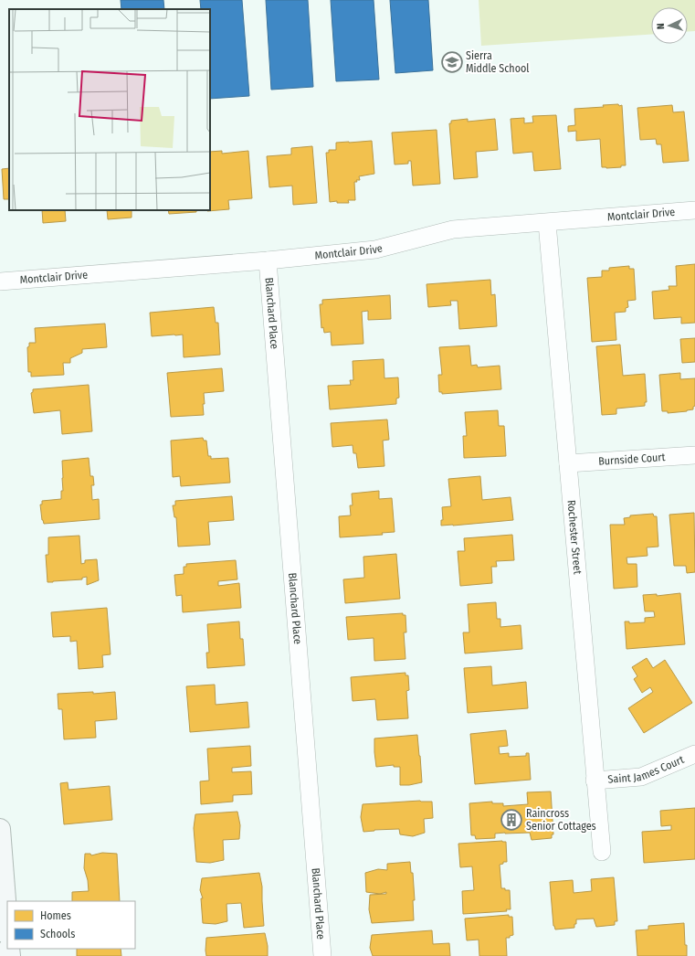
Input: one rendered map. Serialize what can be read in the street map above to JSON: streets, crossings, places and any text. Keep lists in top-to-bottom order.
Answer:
{
  "streets": {
    "street": [
      "Montclair Drive",
      "Blanchard Place",
      "Burnside Court",
      "Rochester Street",
      "Saint James Court"
    ]
  },
  "crossings": [
    ["Montclair Drive", "Blanchard Place"],
    ["Montclair Drive", "Rochester Street"],
    ["Burnside Court", "Rochester Street"],
    ["Rochester Street", "Saint James Court"]
  ],
  "places": {
    "school or university": ["Sierra Middle School"],
    "building": ["Raincross Senior Cottages"]
  },
  "legend": ["Homes", "Schools"],
  "north": "left"
}
